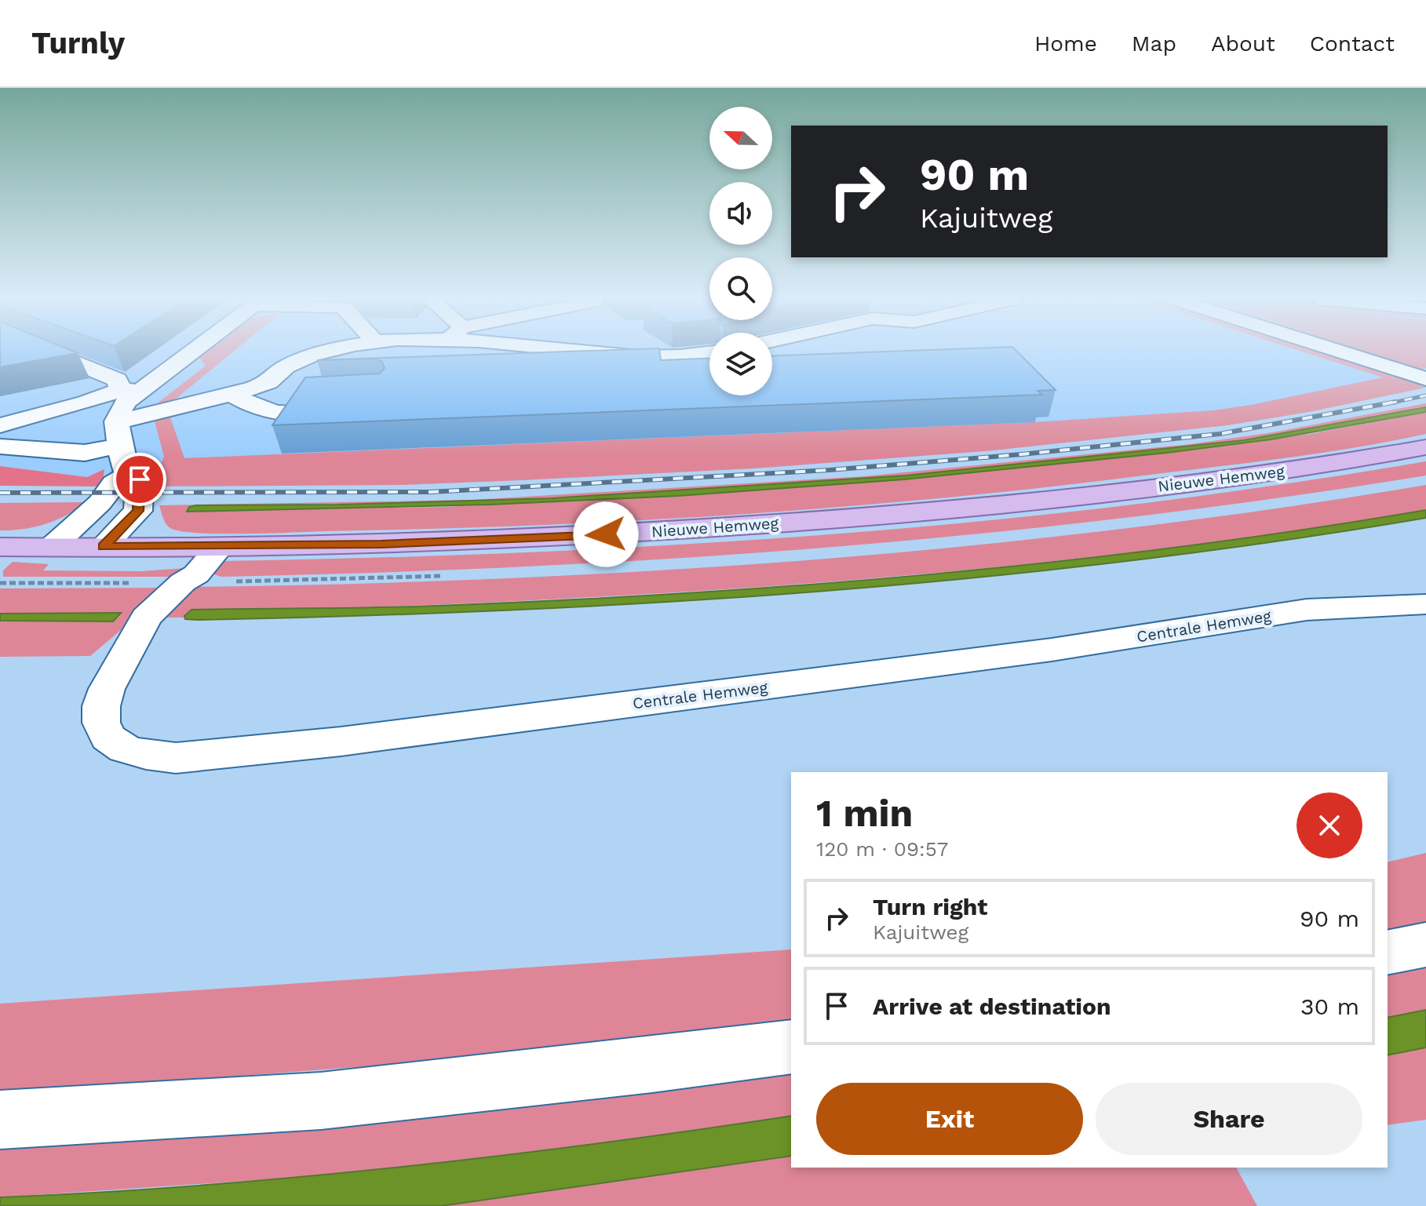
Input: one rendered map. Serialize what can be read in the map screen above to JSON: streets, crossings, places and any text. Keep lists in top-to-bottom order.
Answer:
{
  "streets": {
    "main road": ["Nieuwe Hemweg"],
    "street": ["Centrale Hemweg"]
  },
  "crossings": [
    ["Nieuwe Hemweg", "Centrale Hemweg"]
  ],
  "north": "left",
  "page": {
    "header": "Turnly",
    "nav": [
      "Home",
      "Map",
      "About",
      "Contact"
    ],
    "turn": ["90 m", "Kajuitweg"],
    "heading": ["1 min", "120 m · 09:57"],
    "list": [
      {
        "name": "Turn right",
        "note": "Kajuitweg",
        "value": "90 m"
      },
      {
        "name": "Arrive at destination",
        "value": "30 m"
      }
    ],
    "buttons": ["Exit", "Share"]
  }
}
